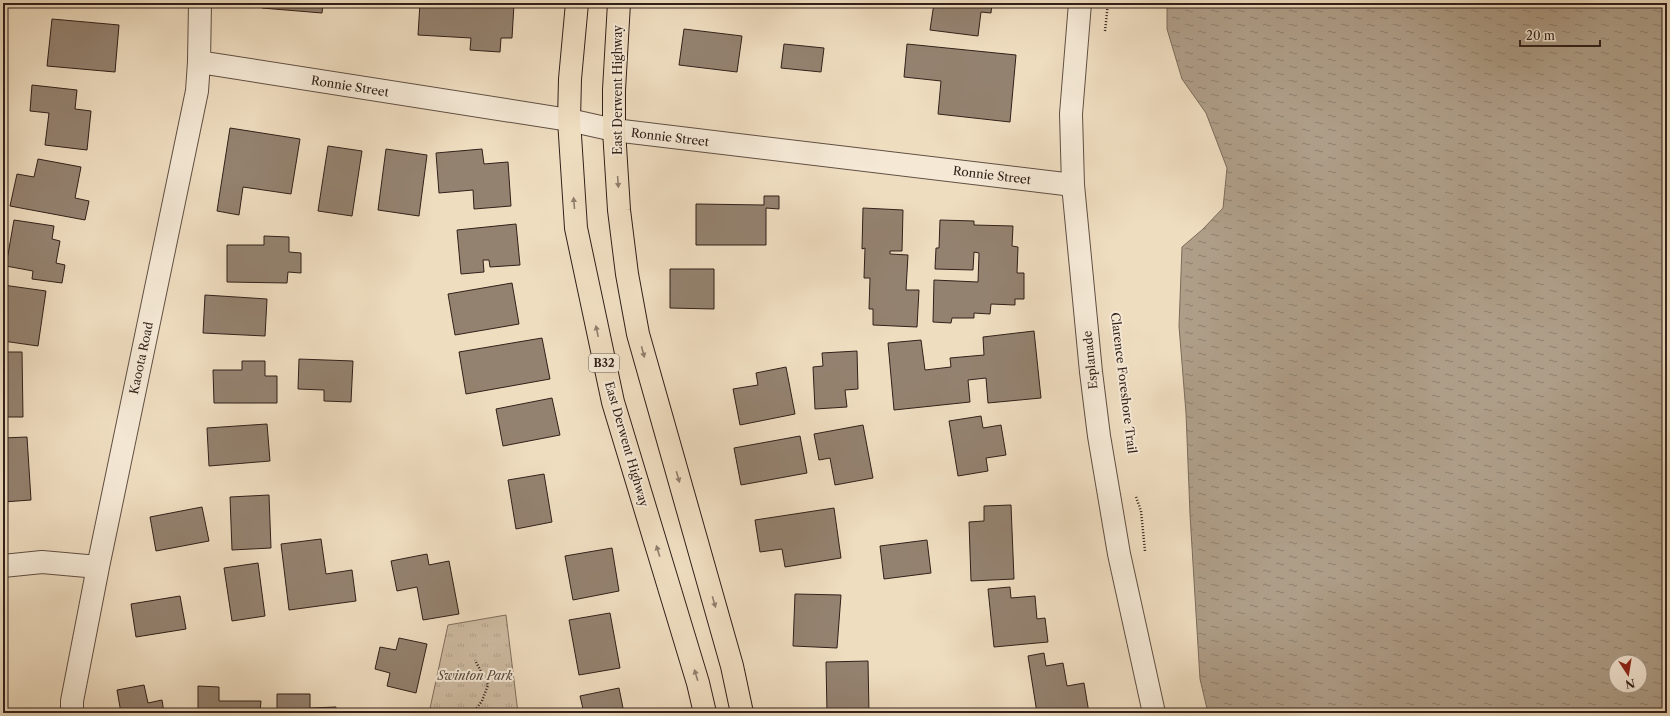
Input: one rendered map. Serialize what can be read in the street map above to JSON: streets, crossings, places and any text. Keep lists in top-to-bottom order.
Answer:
{
  "streets": {
    "main road": ["East Derwent Highway", "B32"],
    "street": ["Ronnie Street", "Kaoota Road", "Esplanade"]
  },
  "crossings": [
    ["Ronnie Street", "East Derwent Highway"],
    ["Ronnie Street", "Kaoota Road"],
    ["Ronnie Street", "Esplanade"]
  ],
  "parks": ["Swinton Park"],
  "scale_bar": "20 m",
  "north": "bottom"
}
